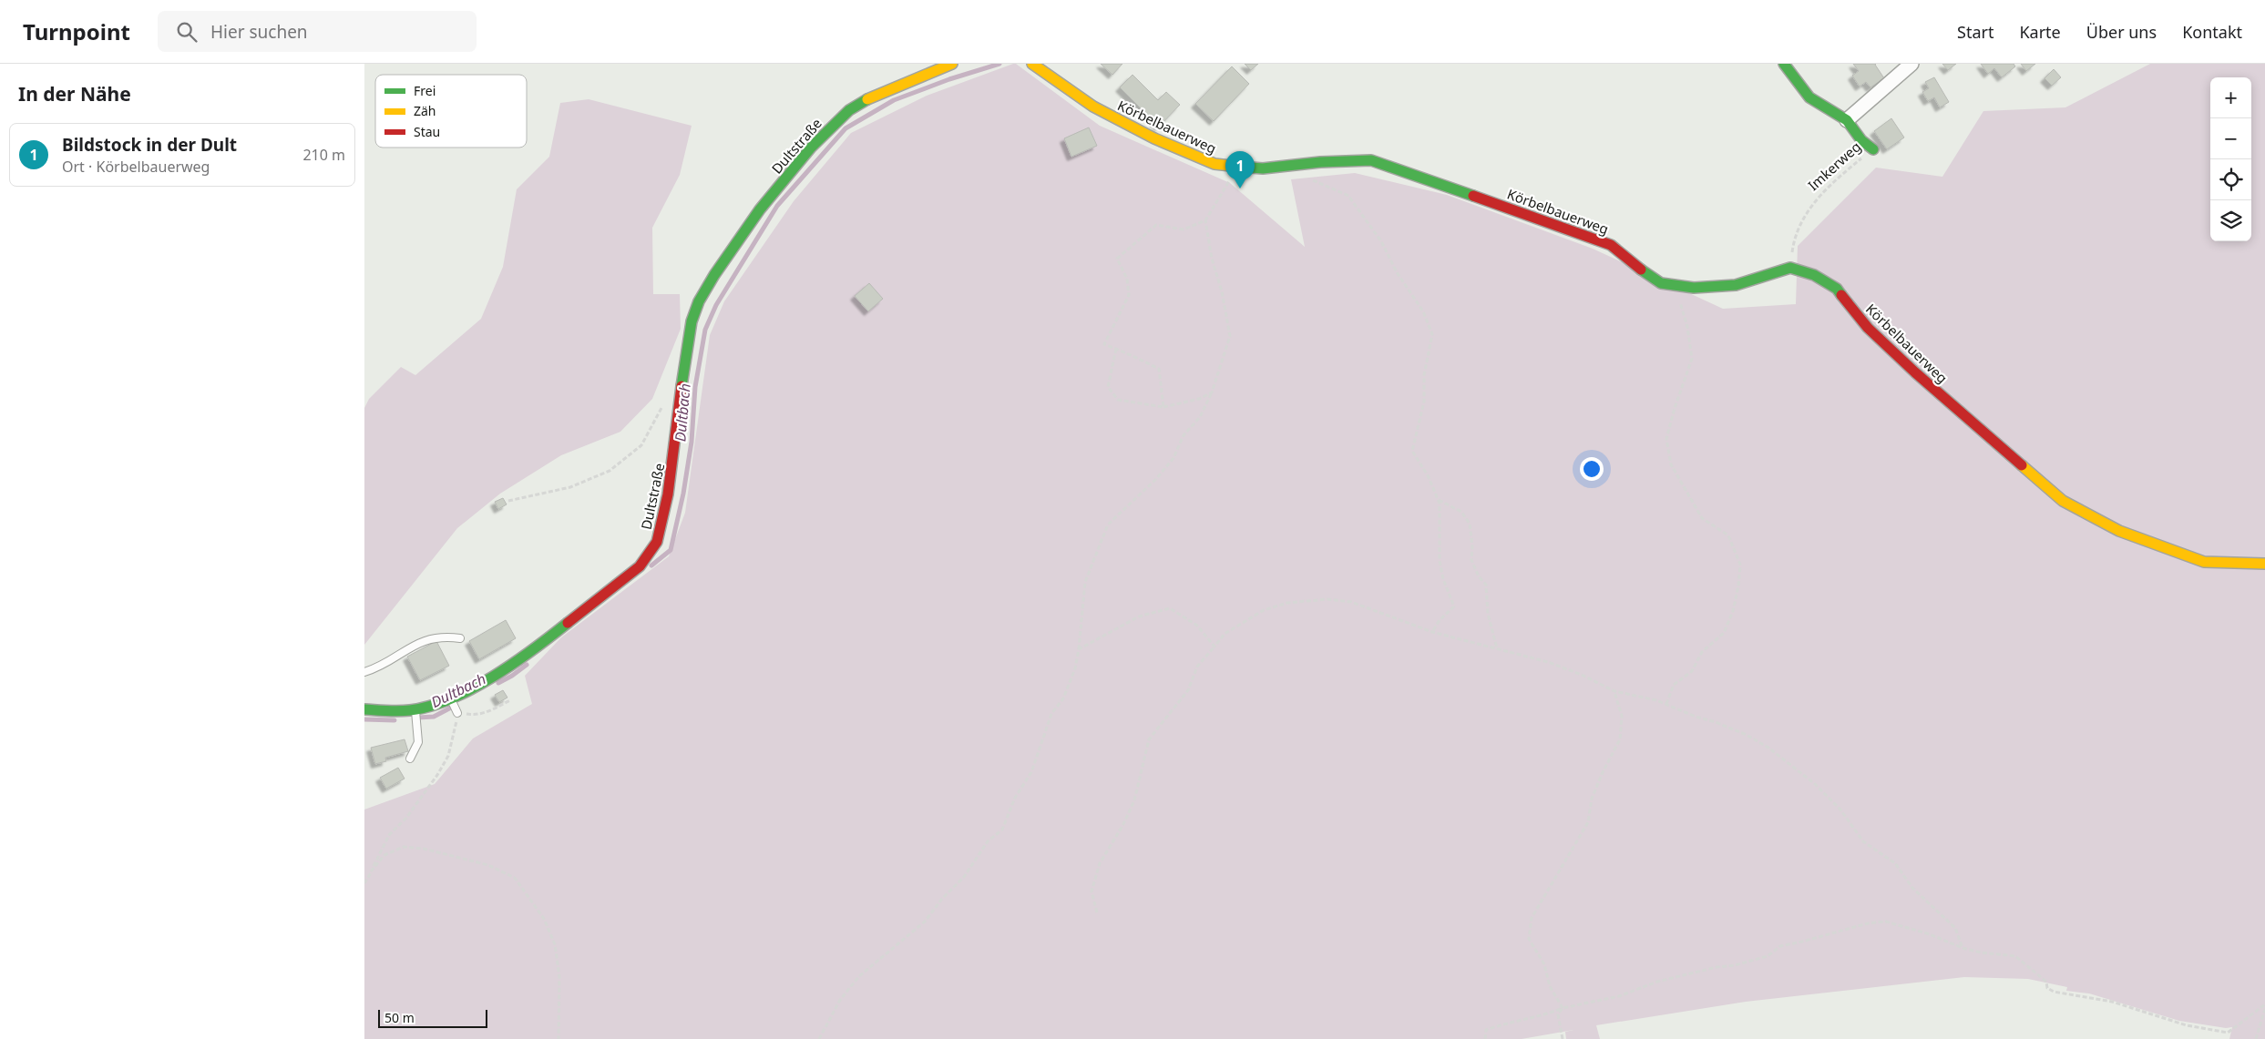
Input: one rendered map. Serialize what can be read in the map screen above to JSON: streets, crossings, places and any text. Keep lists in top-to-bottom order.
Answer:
{
  "streets": {
    "street": ["Körbelbauerweg", "Dultstraße", "Imkerweg"]
  },
  "crossings": [
    ["Körbelbauerweg", "Imkerweg"]
  ],
  "water": ["Dultbach"],
  "legend": ["Frei", "Zäh", "Stau"],
  "scale_bar": "50 m",
  "page": {
    "header": "Turnpoint",
    "search": "Hier suchen",
    "nav": [
      "Start",
      "Karte",
      "Über uns",
      "Kontakt"
    ],
    "heading": "In der Nähe",
    "map_buttons": ["+", "−"],
    "list": [
      {
        "mark": "1",
        "name": "Bildstock in der Dult",
        "note": "Ort · Körbelbauerweg",
        "value": "210 m"
      }
    ],
    "pins": "1",
    "scale": "50 m"
  }
}
